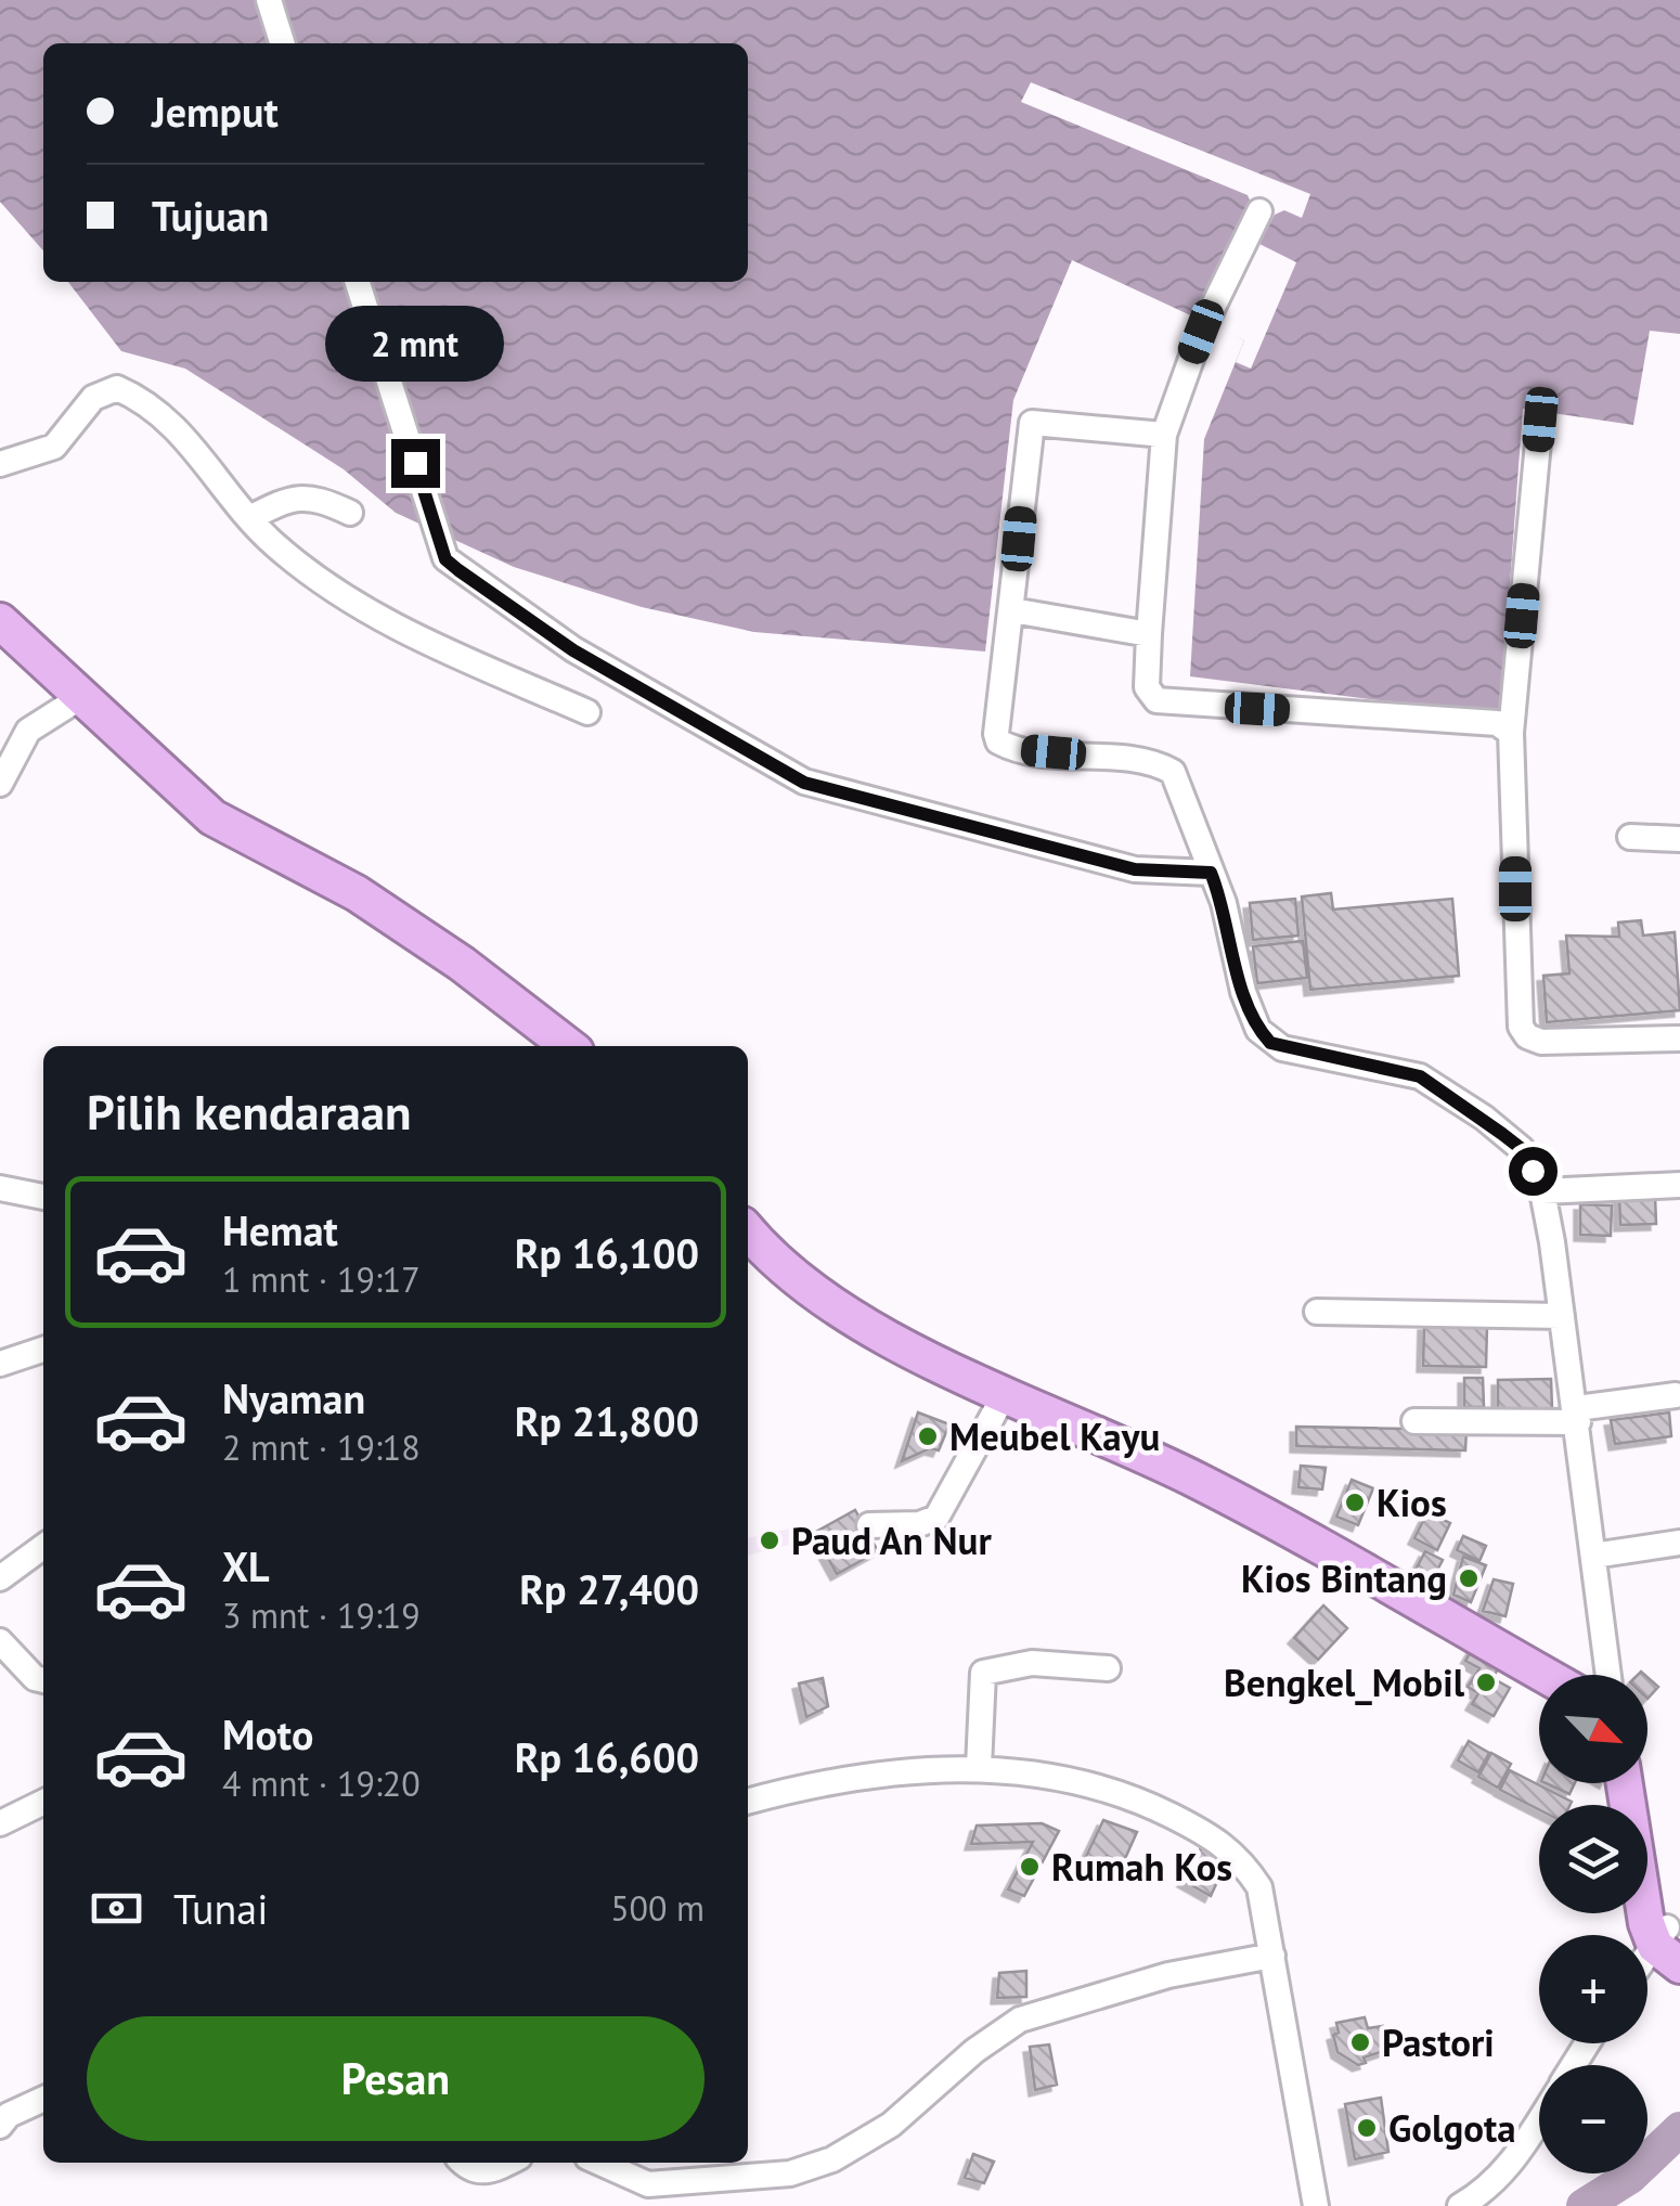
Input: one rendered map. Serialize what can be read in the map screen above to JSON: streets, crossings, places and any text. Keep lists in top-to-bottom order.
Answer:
{
  "places": [
    "Meubel Kayu",
    "Kios",
    "Paud An Nur",
    "Kios Bintang",
    "Bengkel_Mobil",
    "Rumah Kos",
    "Pastori",
    "Golgota"
  ],
  "north": "bottom right",
  "page": {
    "banner": ["Jemput", "Tujuan"],
    "bubble": "2 mnt",
    "heading": "Pilih kendaraan",
    "list": [
      {
        "name": "Hemat",
        "note": "1 mnt · 19:17",
        "value": "Rp 16,100"
      },
      {
        "name": "Nyaman",
        "note": "2 mnt · 19:18",
        "value": "Rp 21,800"
      },
      {
        "name": "XL",
        "note": "3 mnt · 19:19",
        "value": "Rp 27,400"
      },
      {
        "name": "Moto",
        "note": "4 mnt · 19:20",
        "value": "Rp 16,600"
      }
    ],
    "map_buttons": ["+", "−"],
    "pay": ["Tunai", "500 m"],
    "buttons": "Pesan"
  }
}
